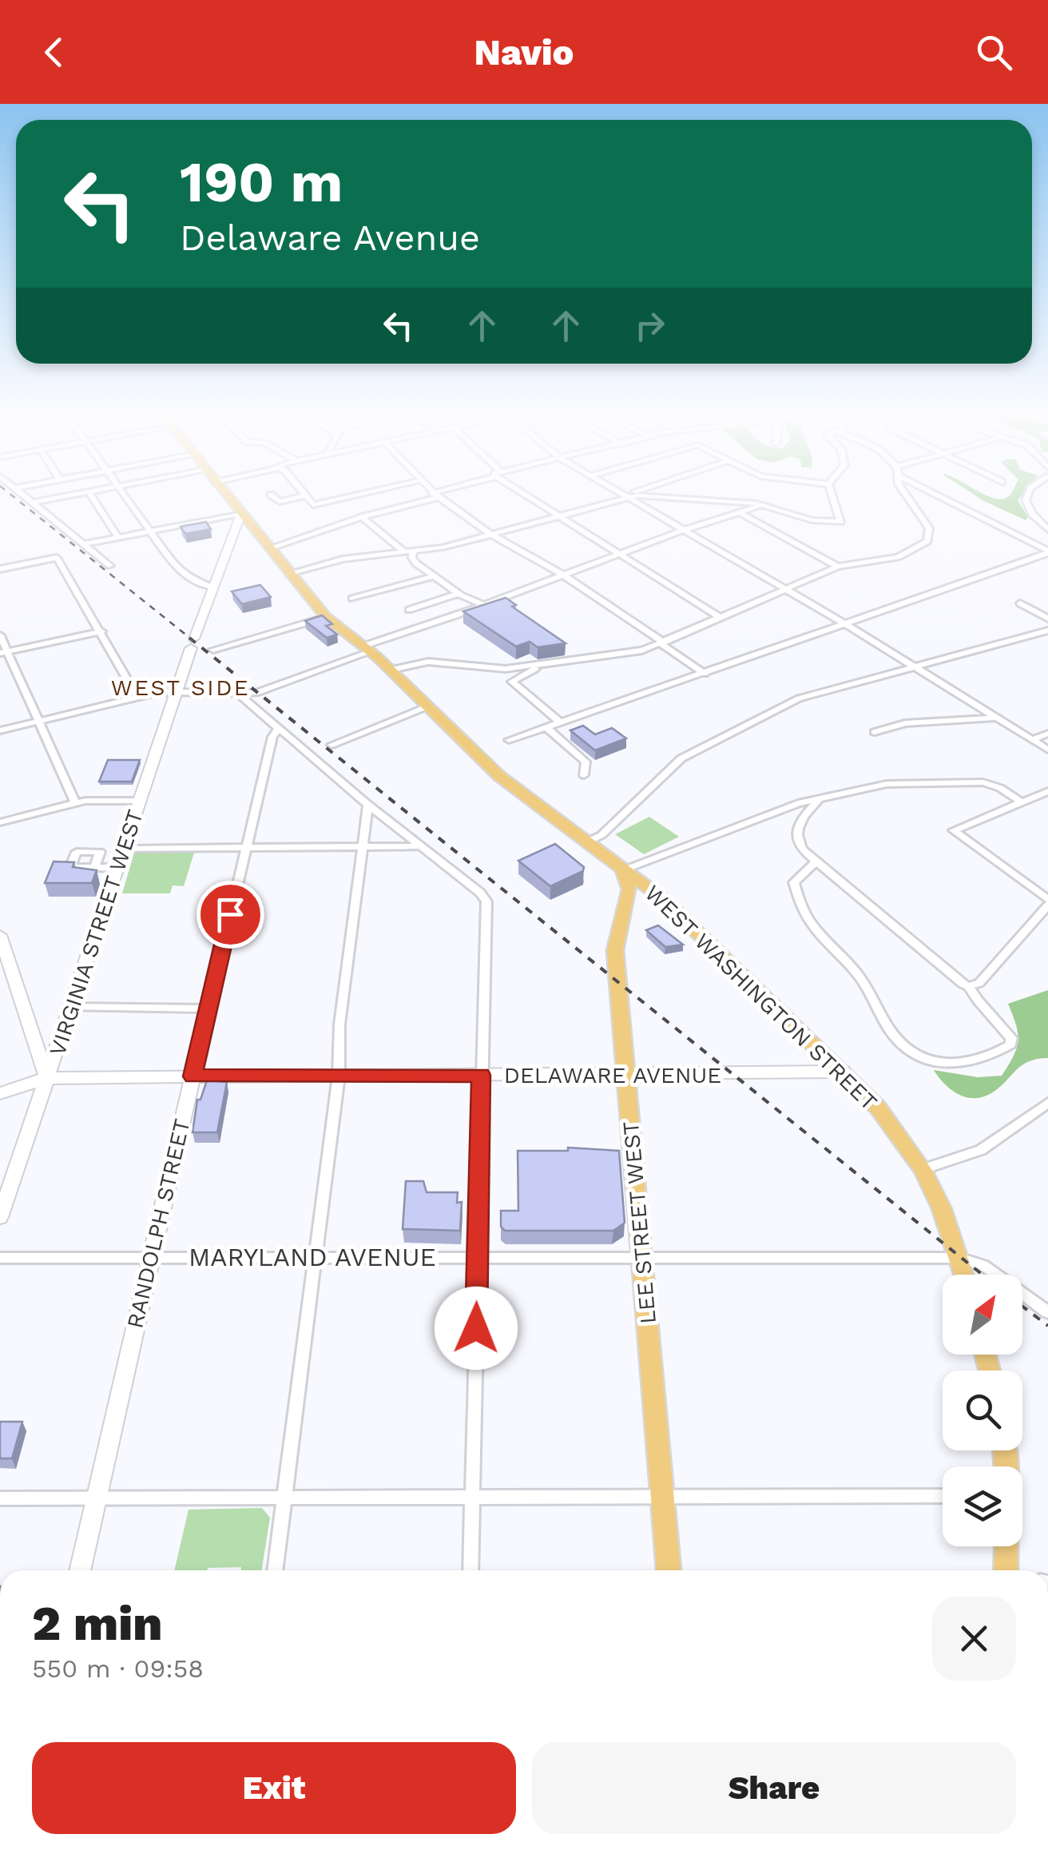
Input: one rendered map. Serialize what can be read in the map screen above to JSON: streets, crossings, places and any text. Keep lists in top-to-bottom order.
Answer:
{
  "streets": {
    "main road": [
      "VIRGINIA STREET WEST",
      "WEST WASHINGTON STREET",
      "DELAWARE AVENUE",
      "LEE STREET WEST",
      "RANDOLPH STREET"
    ],
    "street": ["MARYLAND AVENUE"]
  },
  "crossings": [
    ["VIRGINIA STREET WEST", "WEST WASHINGTON STREET"],
    ["VIRGINIA STREET WEST", "DELAWARE AVENUE"],
    ["WEST WASHINGTON STREET", "DELAWARE AVENUE"],
    ["WEST WASHINGTON STREET", "LEE STREET WEST"],
    ["WEST WASHINGTON STREET", "MARYLAND AVENUE"],
    ["DELAWARE AVENUE", "LEE STREET WEST"],
    ["DELAWARE AVENUE", "RANDOLPH STREET"],
    ["LEE STREET WEST", "MARYLAND AVENUE"],
    ["RANDOLPH STREET", "MARYLAND AVENUE"]
  ],
  "districts": ["WEST SIDE"],
  "north": "top right",
  "page": {
    "header": "Navio",
    "turn": ["190 m", "Delaware Avenue"],
    "heading": ["2 min", "550 m · 09:58"],
    "buttons": ["Exit", "Share"]
  }
}
